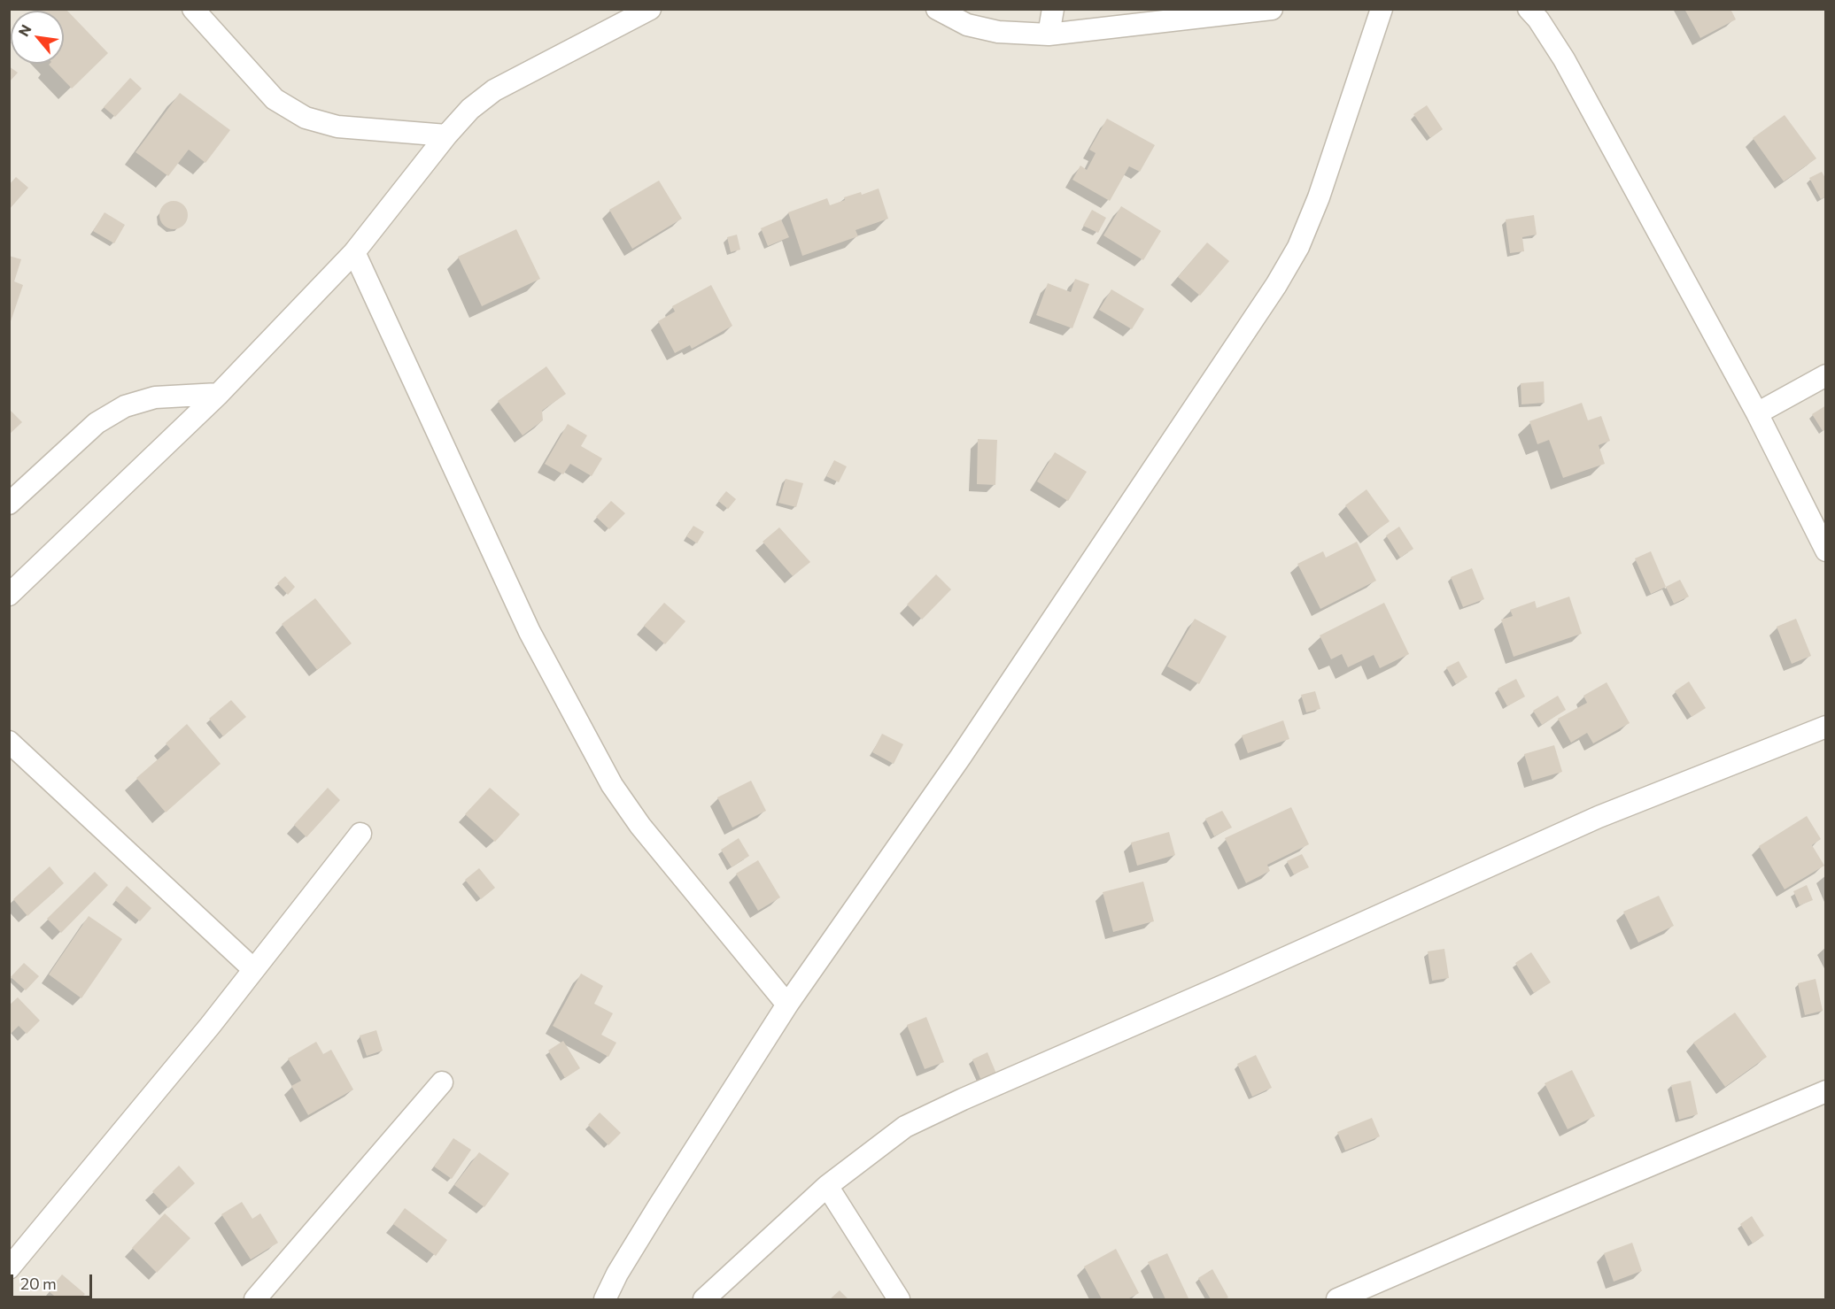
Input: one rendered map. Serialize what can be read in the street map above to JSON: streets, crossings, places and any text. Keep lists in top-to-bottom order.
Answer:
{
  "scale_bar": "20 m",
  "north": "top left"
}
